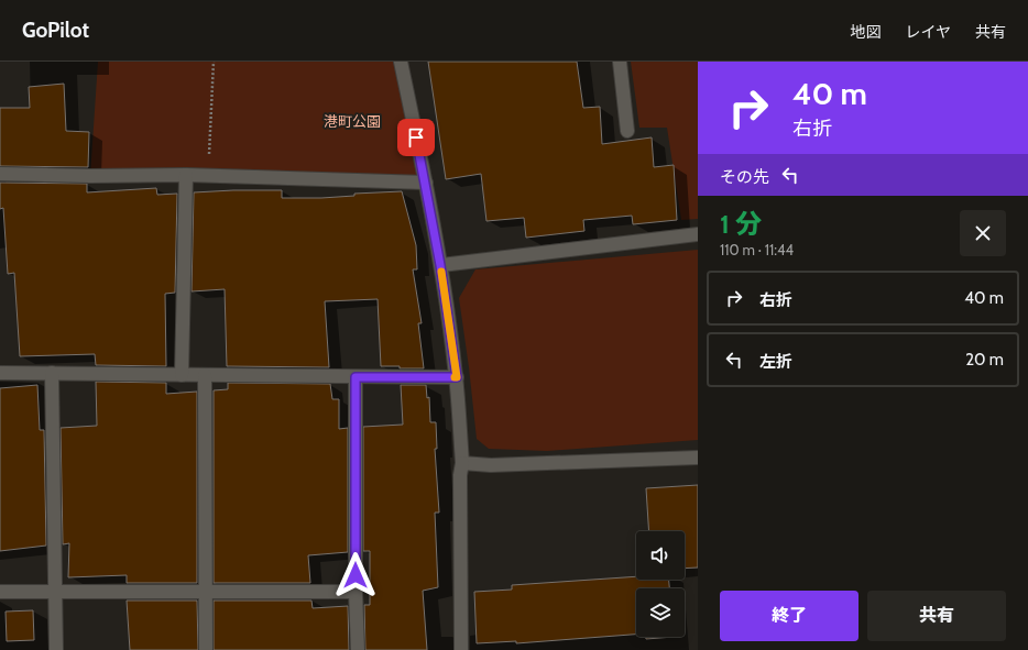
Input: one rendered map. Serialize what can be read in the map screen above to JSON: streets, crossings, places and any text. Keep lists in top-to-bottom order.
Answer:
{
  "parks": ["港町公園"],
  "page": {
    "header": "GoPilot",
    "nav": ["地図", "レイヤ", "共有"],
    "turn": ["40 m", "右折"],
    "then": "その先",
    "heading": ["1 分", "110 m · 11:44"],
    "list": [
      {
        "name": "右折",
        "value": "40 m"
      },
      {
        "name": "左折",
        "value": "20 m"
      }
    ],
    "buttons": ["終了", "共有"]
  }
}
